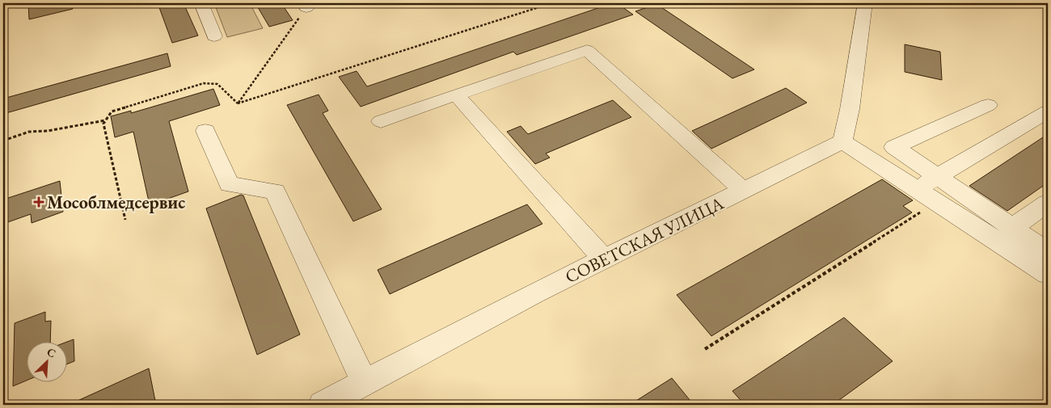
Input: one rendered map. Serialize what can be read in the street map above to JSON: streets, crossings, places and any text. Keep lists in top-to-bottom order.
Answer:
{
  "streets": {
    "street": ["СОВЕТСКАЯ УЛИЦА"]
  },
  "places": {
    "health": ["Мособлмедсервис"]
  },
  "north": "top right"
}
